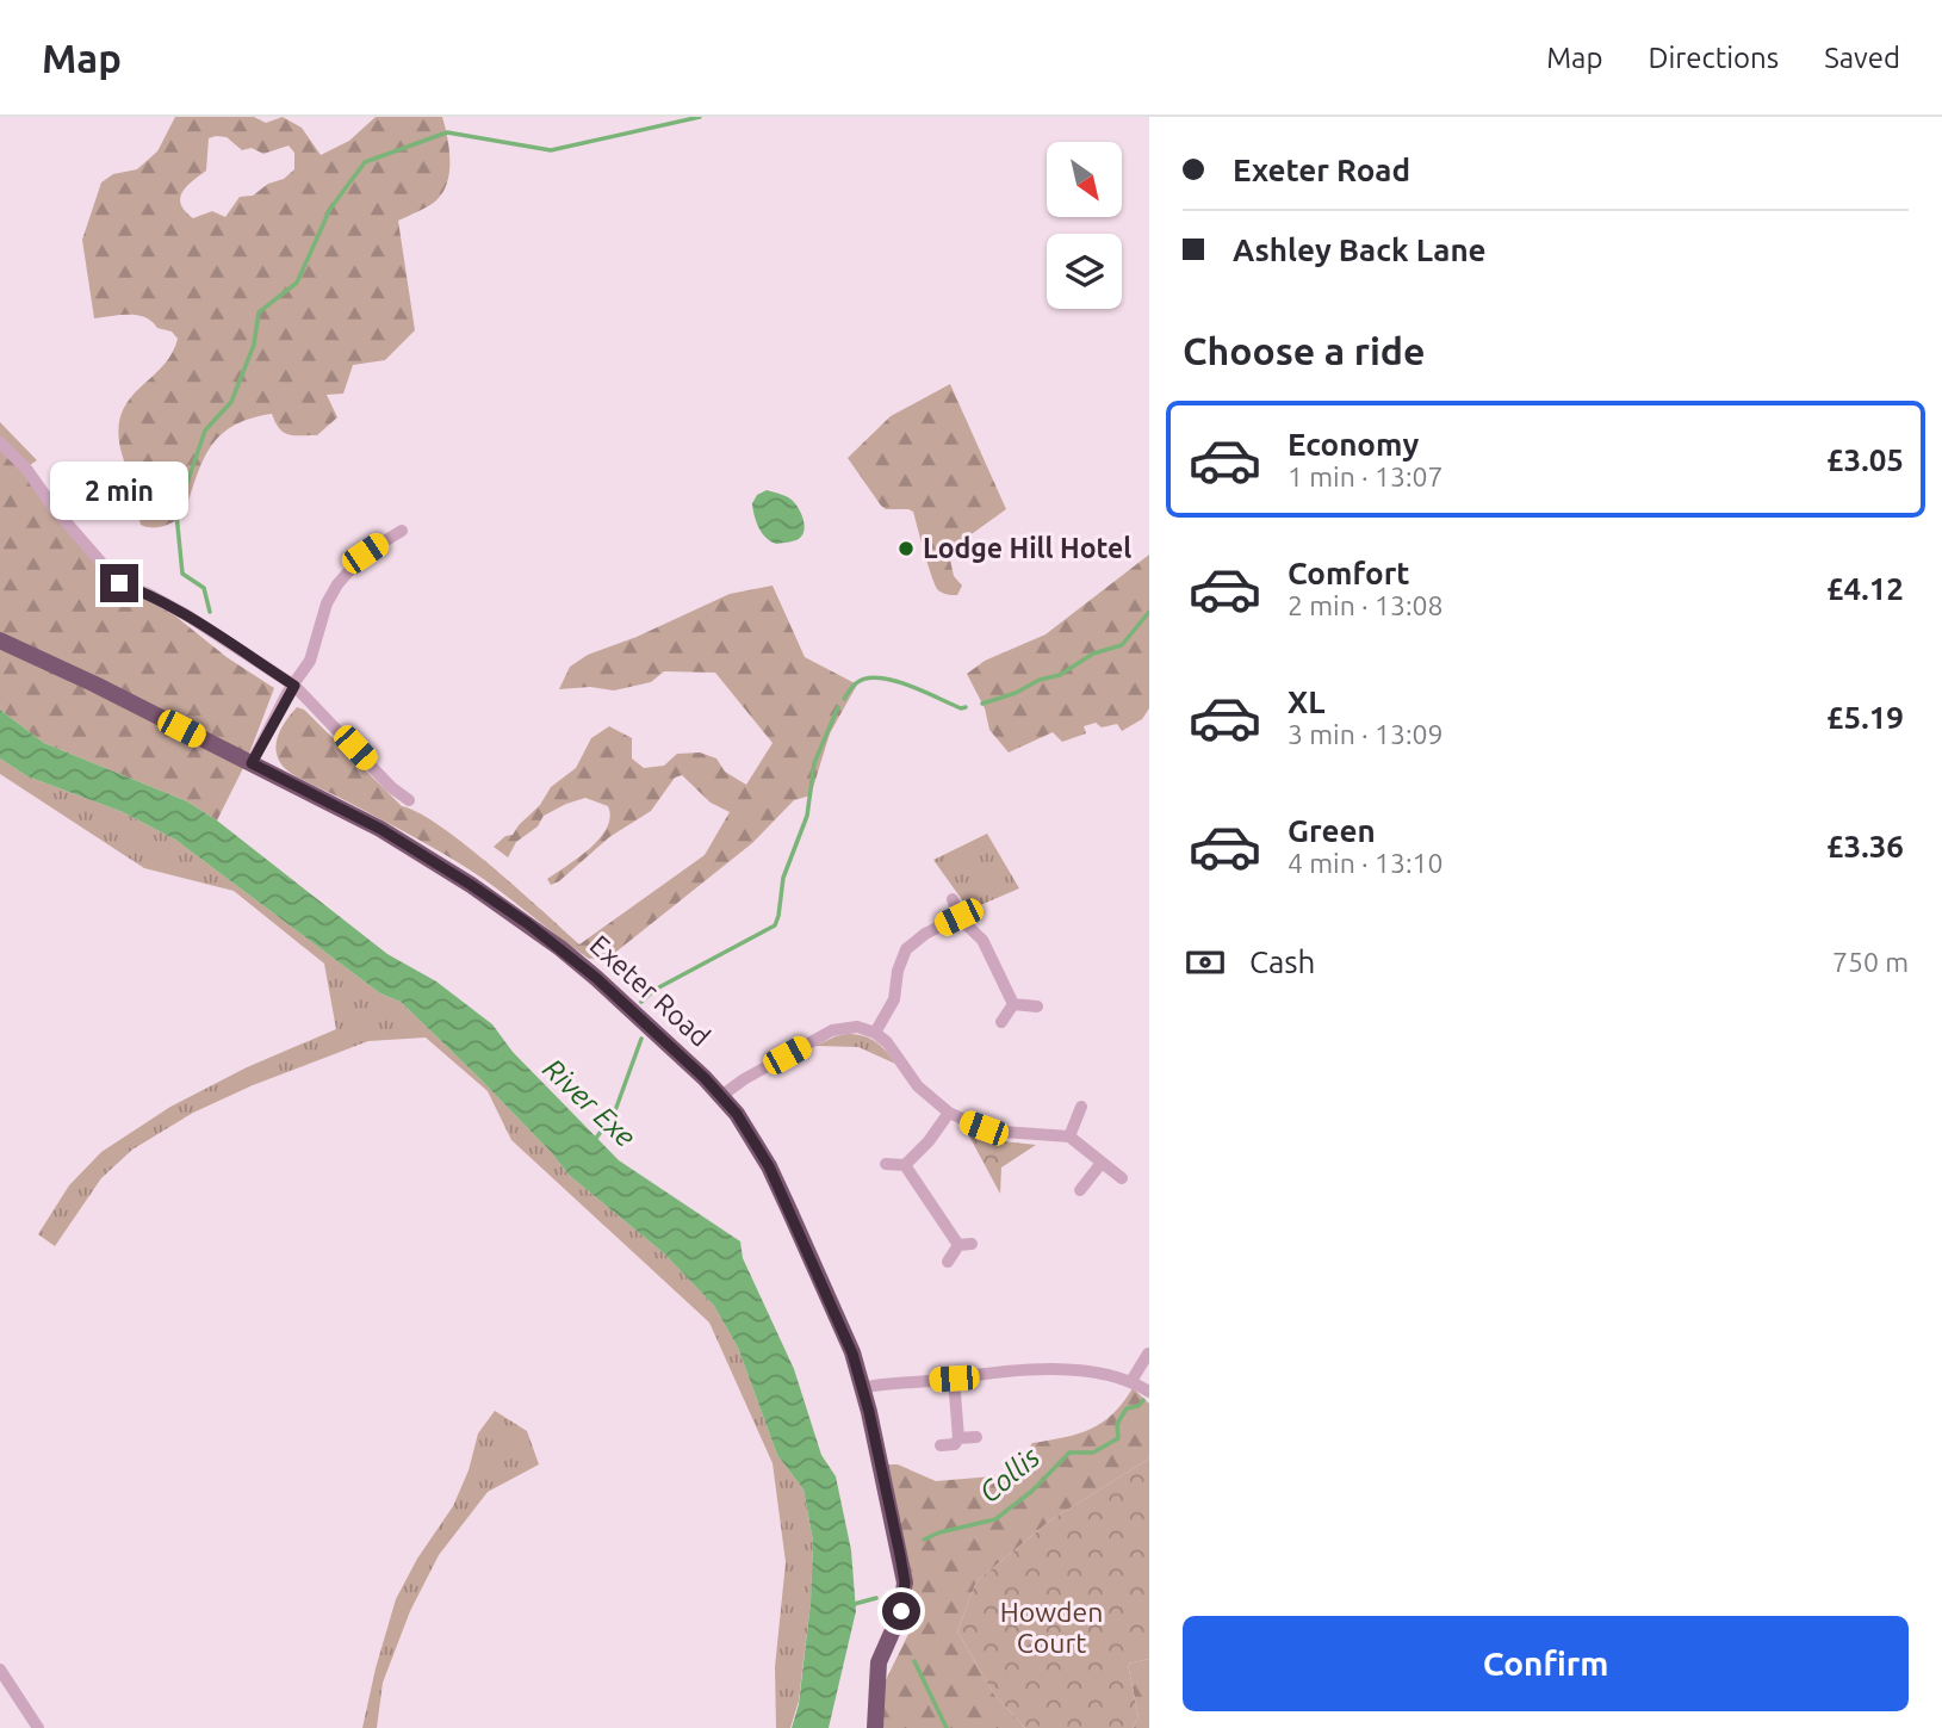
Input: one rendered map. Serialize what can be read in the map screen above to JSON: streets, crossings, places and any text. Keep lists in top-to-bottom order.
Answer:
{
  "streets": {
    "main road": ["Exeter Road"]
  },
  "water": ["River Exe", "Collis"],
  "parks": ["Howden Court"],
  "places": ["Lodge Hill Hotel"],
  "north": "bottom right",
  "page": {
    "header": "Map",
    "nav": ["Map", "Directions", "Saved"],
    "banner": ["Exeter Road", "Ashley Back Lane"],
    "heading": "Choose a ride",
    "list": [
      {
        "name": "Economy",
        "note": "1 min · 13:07",
        "value": "£3.05"
      },
      {
        "name": "Comfort",
        "note": "2 min · 13:08",
        "value": "£4.12"
      },
      {
        "name": "XL",
        "note": "3 min · 13:09",
        "value": "£5.19"
      },
      {
        "name": "Green",
        "note": "4 min · 13:10",
        "value": "£3.36"
      }
    ],
    "bubble": "2 min",
    "pay": ["Cash", "750 m"],
    "buttons": "Confirm"
  }
}
